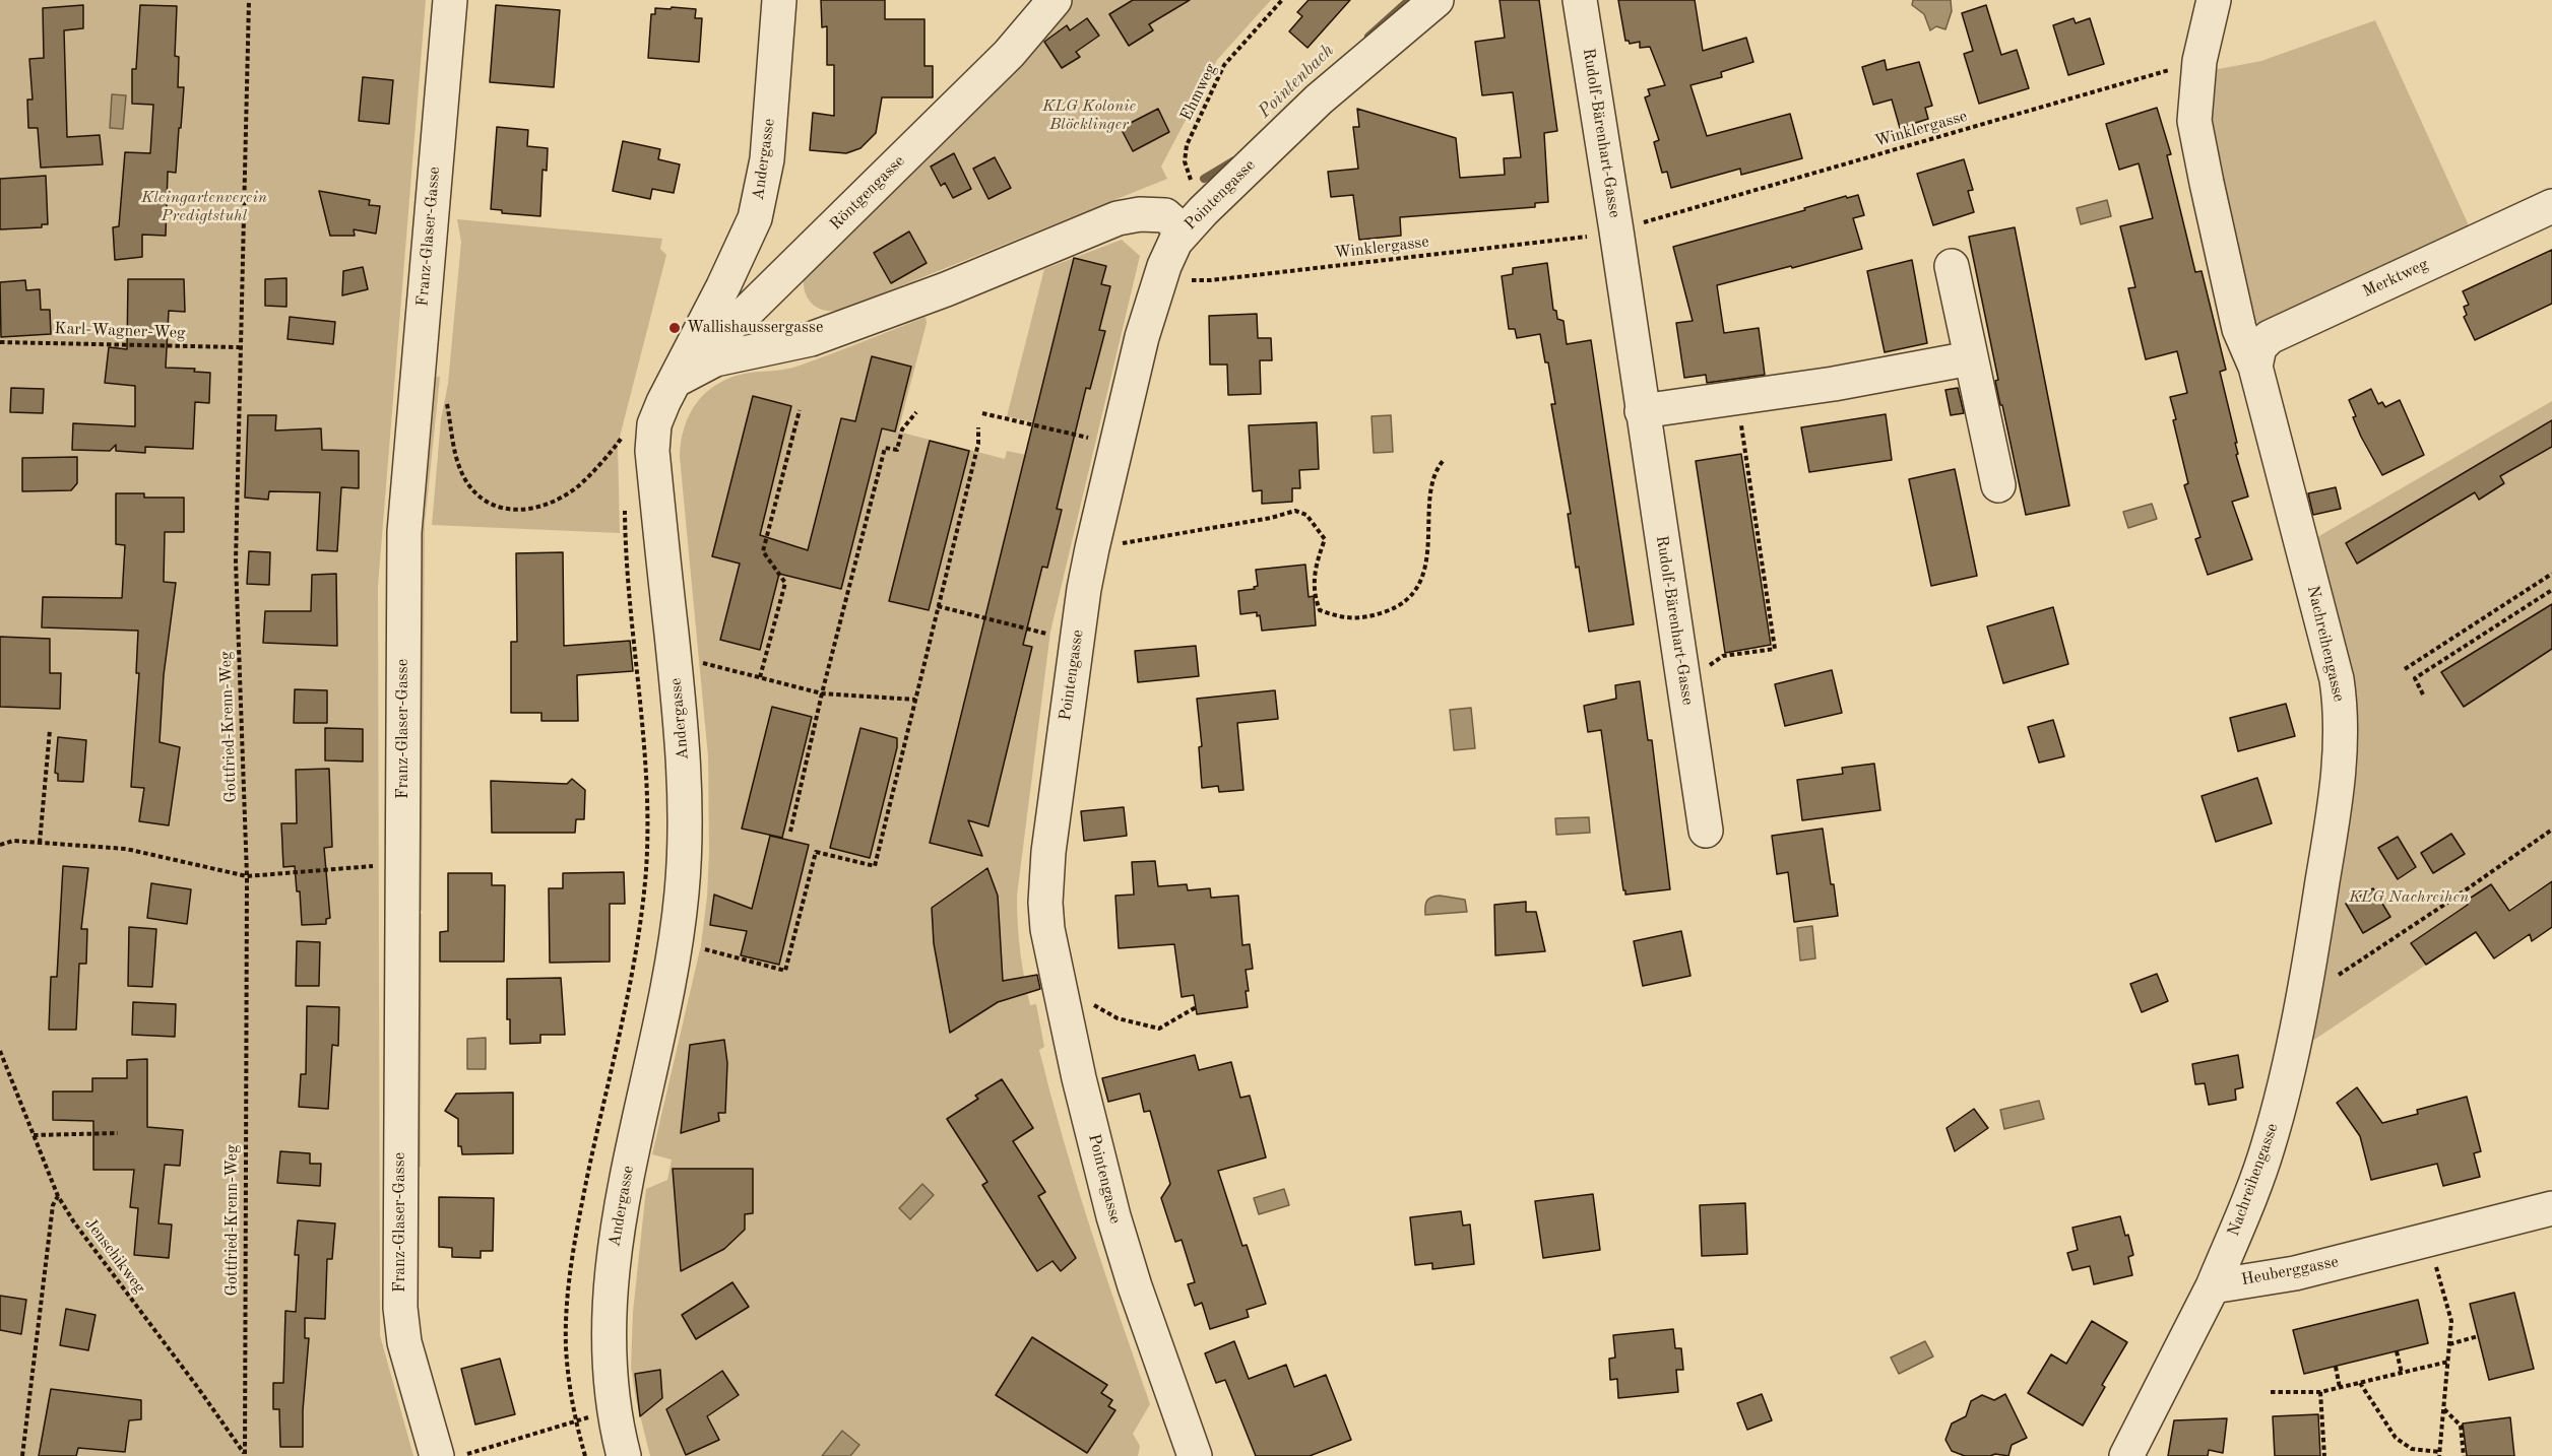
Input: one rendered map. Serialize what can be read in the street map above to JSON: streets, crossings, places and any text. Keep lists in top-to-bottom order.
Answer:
{
  "streets": {
    "street": [
      "Rudolf-Bärenhart-Gasse",
      "Andergasse",
      "Röntgengasse",
      "Pointengasse",
      "Franz-Glaser-Gasse",
      "Merktweg",
      "Nachreihengasse",
      "Heuberggasse"
    ],
    "path": [
      "Ehmweg",
      "Winklergasse",
      "Karl-Wagner-Weg",
      "Gottfried-Krenn-Weg",
      "Jenschikweg"
    ]
  },
  "crossings": [
    ["Ehmweg", "Pointengasse"],
    ["Winklergasse", "Nachreihengasse"],
    ["Andergasse", "Röntgengasse"],
    ["Merktweg", "Nachreihengasse"],
    ["Karl-Wagner-Weg", "Gottfried-Krenn-Weg"],
    ["Nachreihengasse", "Heuberggasse"],
    ["Gottfried-Krenn-Weg", "Jenschikweg"]
  ],
  "water": ["Pointenbach"],
  "parks": ["KLG Kolonie Blöcklinger", "Kleingartenverein Predigtstuhl", "KLG Nachreihen"],
  "places": ["Wallishaussergasse"]
}
